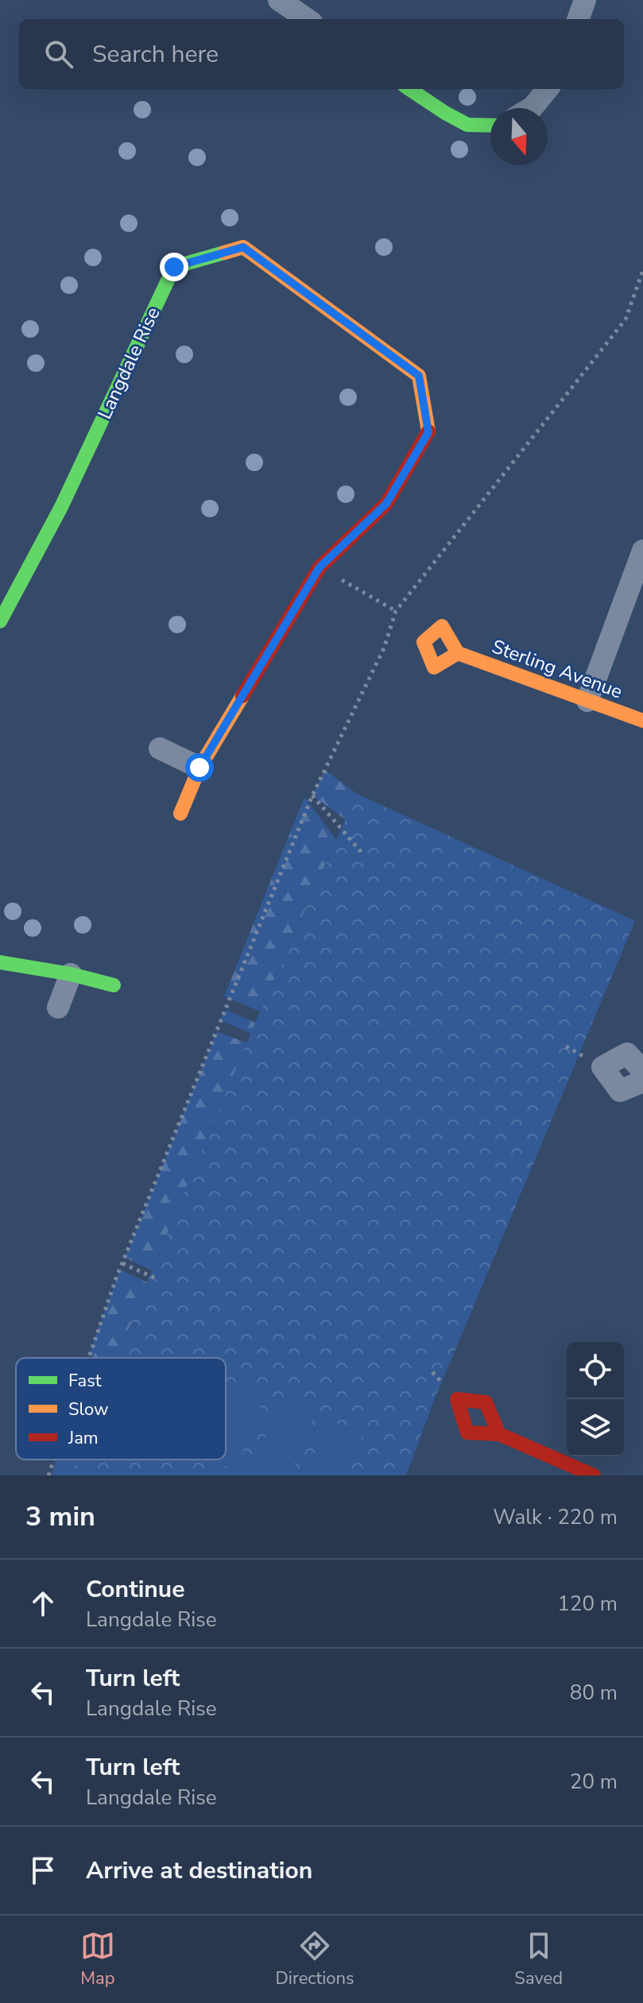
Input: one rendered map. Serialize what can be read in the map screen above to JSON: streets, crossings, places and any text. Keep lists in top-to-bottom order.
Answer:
{
  "streets": {
    "street": ["Langdale Rise", "Sterling Avenue"]
  },
  "legend": ["Fast", "Slow", "Jam"],
  "north": "bottom",
  "page": {
    "search": "Search here",
    "heading": ["3 min", "Walk · 220 m"],
    "list": [
      ["Continue", "Langdale Rise", "120 m"],
      ["Turn left", "Langdale Rise", "80 m"],
      ["Turn left", "Langdale Rise", "20 m"],
      "Arrive at destination"
    ],
    "nav": ["Map", "Directions", "Saved"]
  }
}
